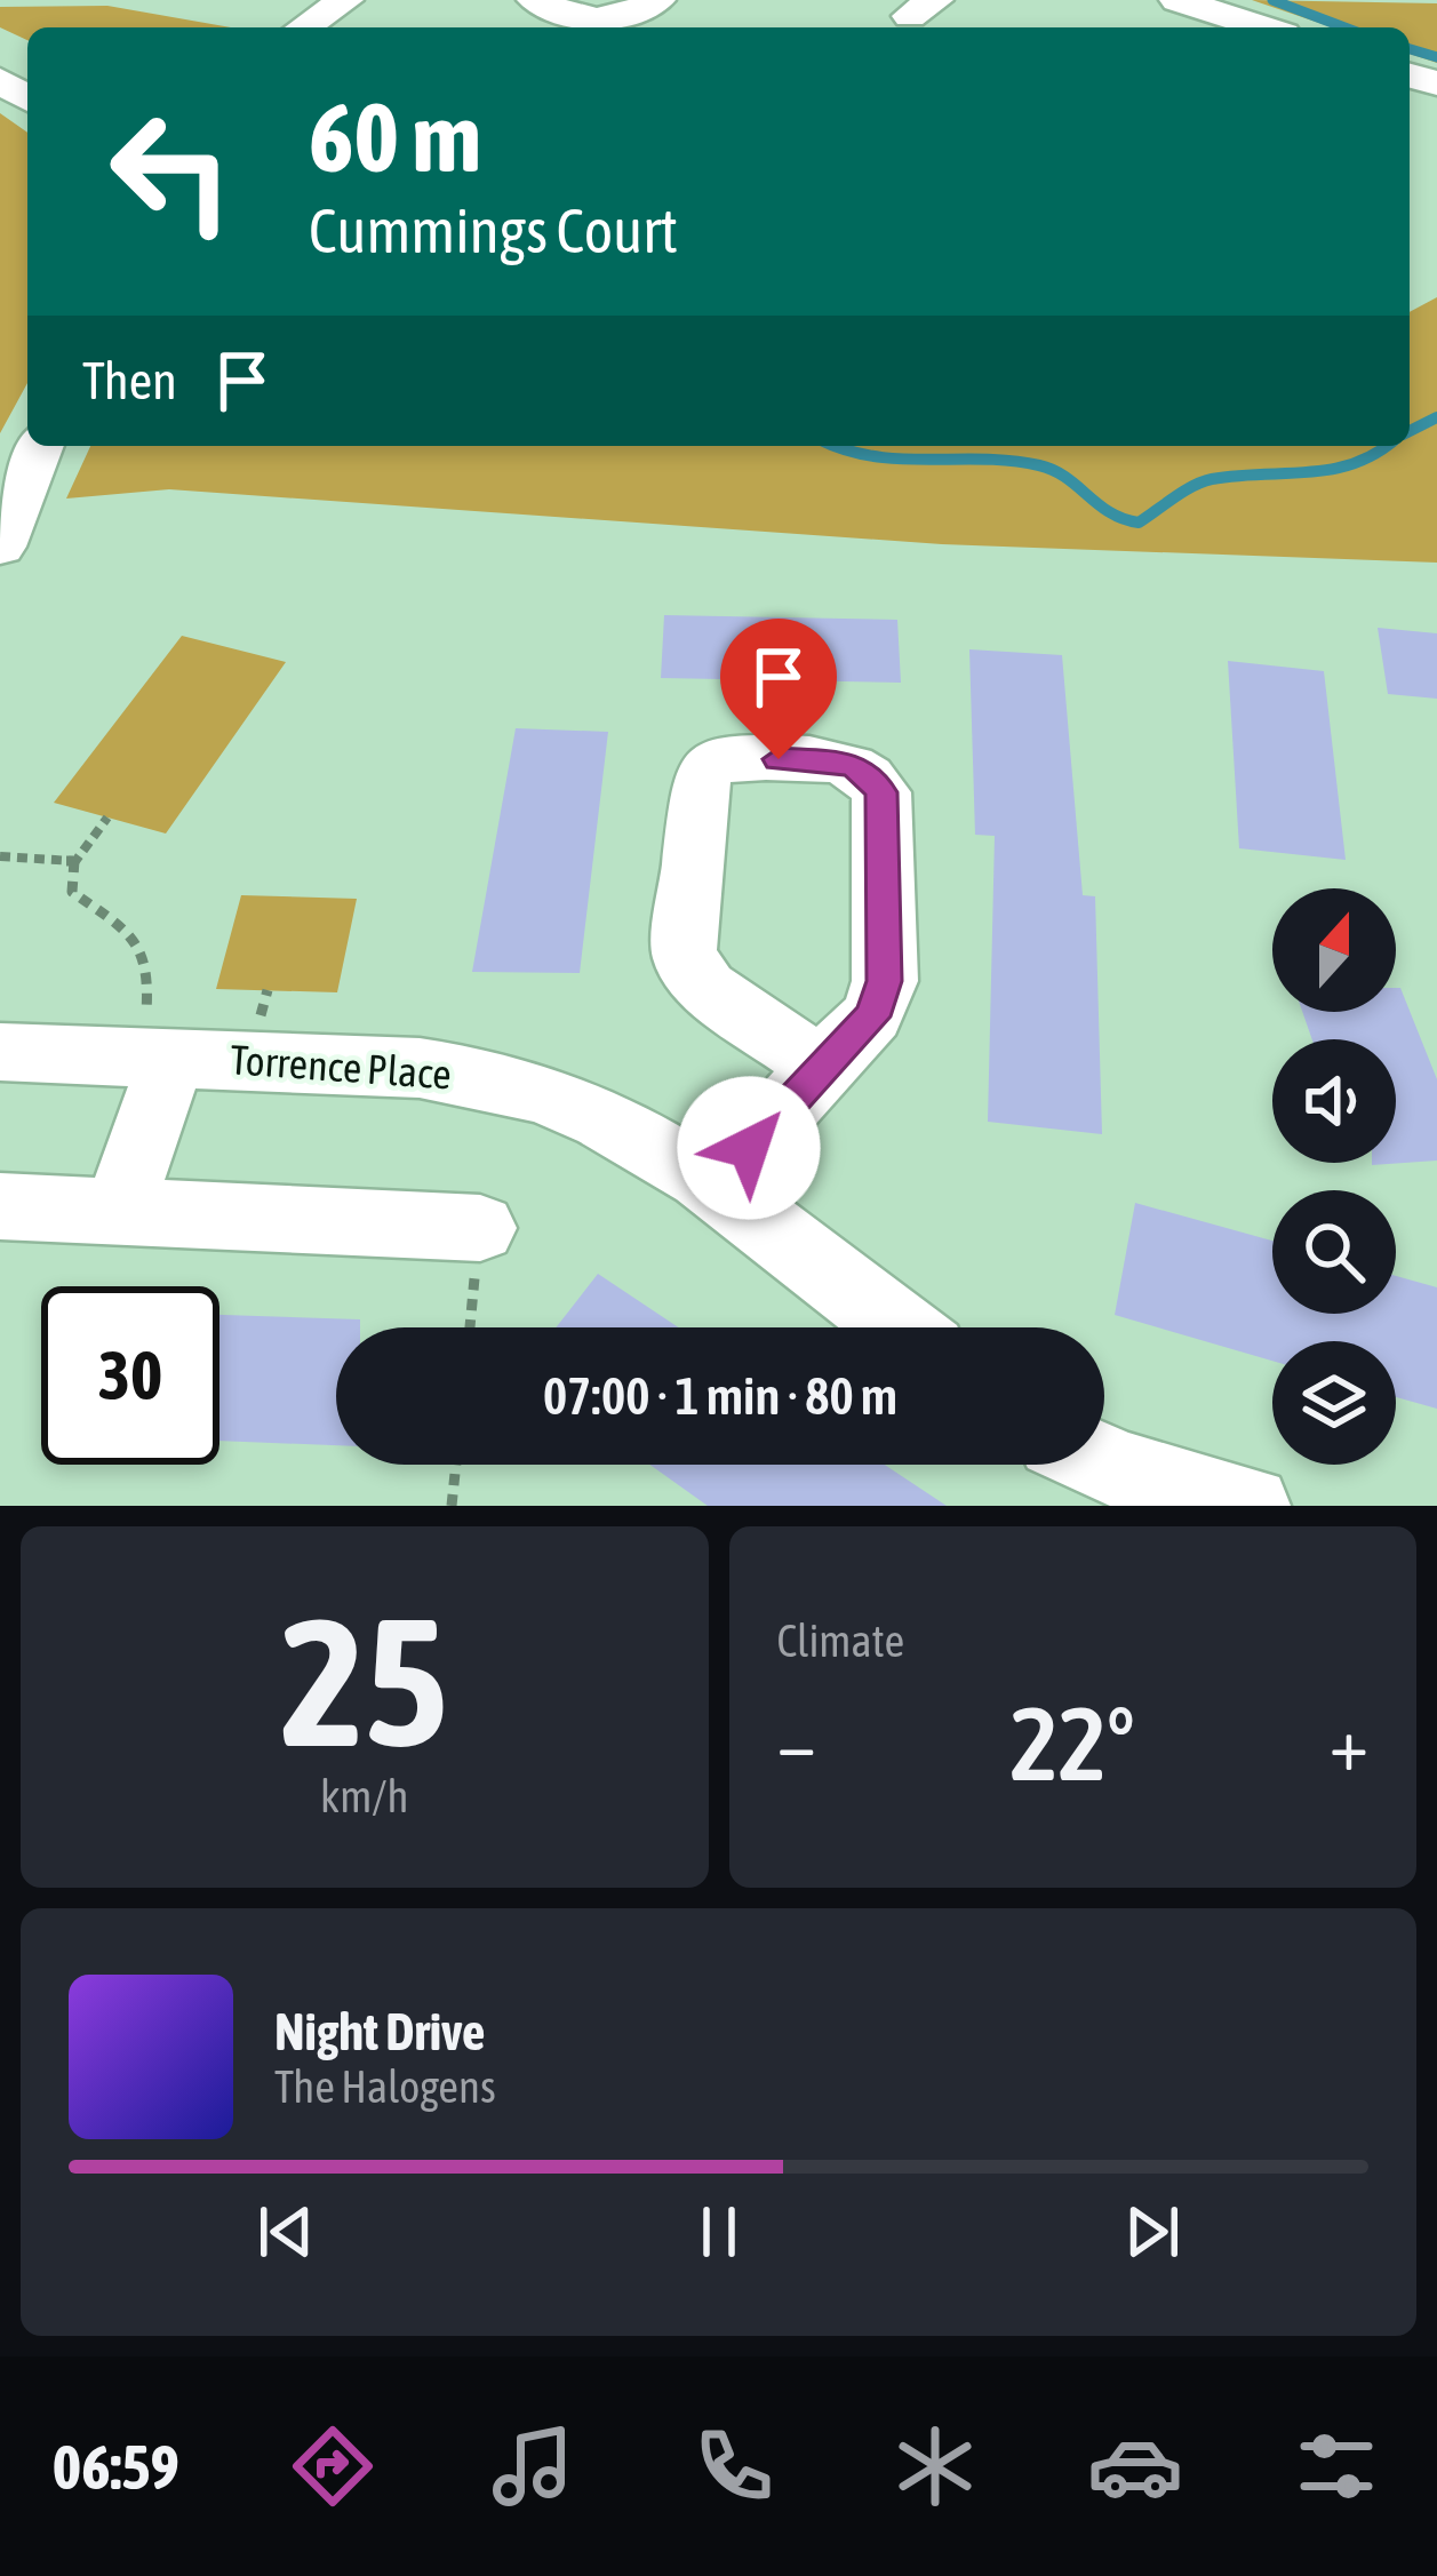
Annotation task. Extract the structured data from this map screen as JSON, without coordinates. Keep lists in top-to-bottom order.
{
  "streets": {
    "street": ["Torrence Place"]
  },
  "north": "top",
  "page": {
    "turn": ["60 m", "Cummings Court"],
    "then": "Then",
    "limit": "30",
    "trip": "07:00 · 1 min · 80 m",
    "tile": [
      ["25", "km/h"],
      "Climate"
    ],
    "heat": ["−", "22°", "+"],
    "song": ["Night Drive", "The Halogens"],
    "tabs": "06:59"
  }
}
